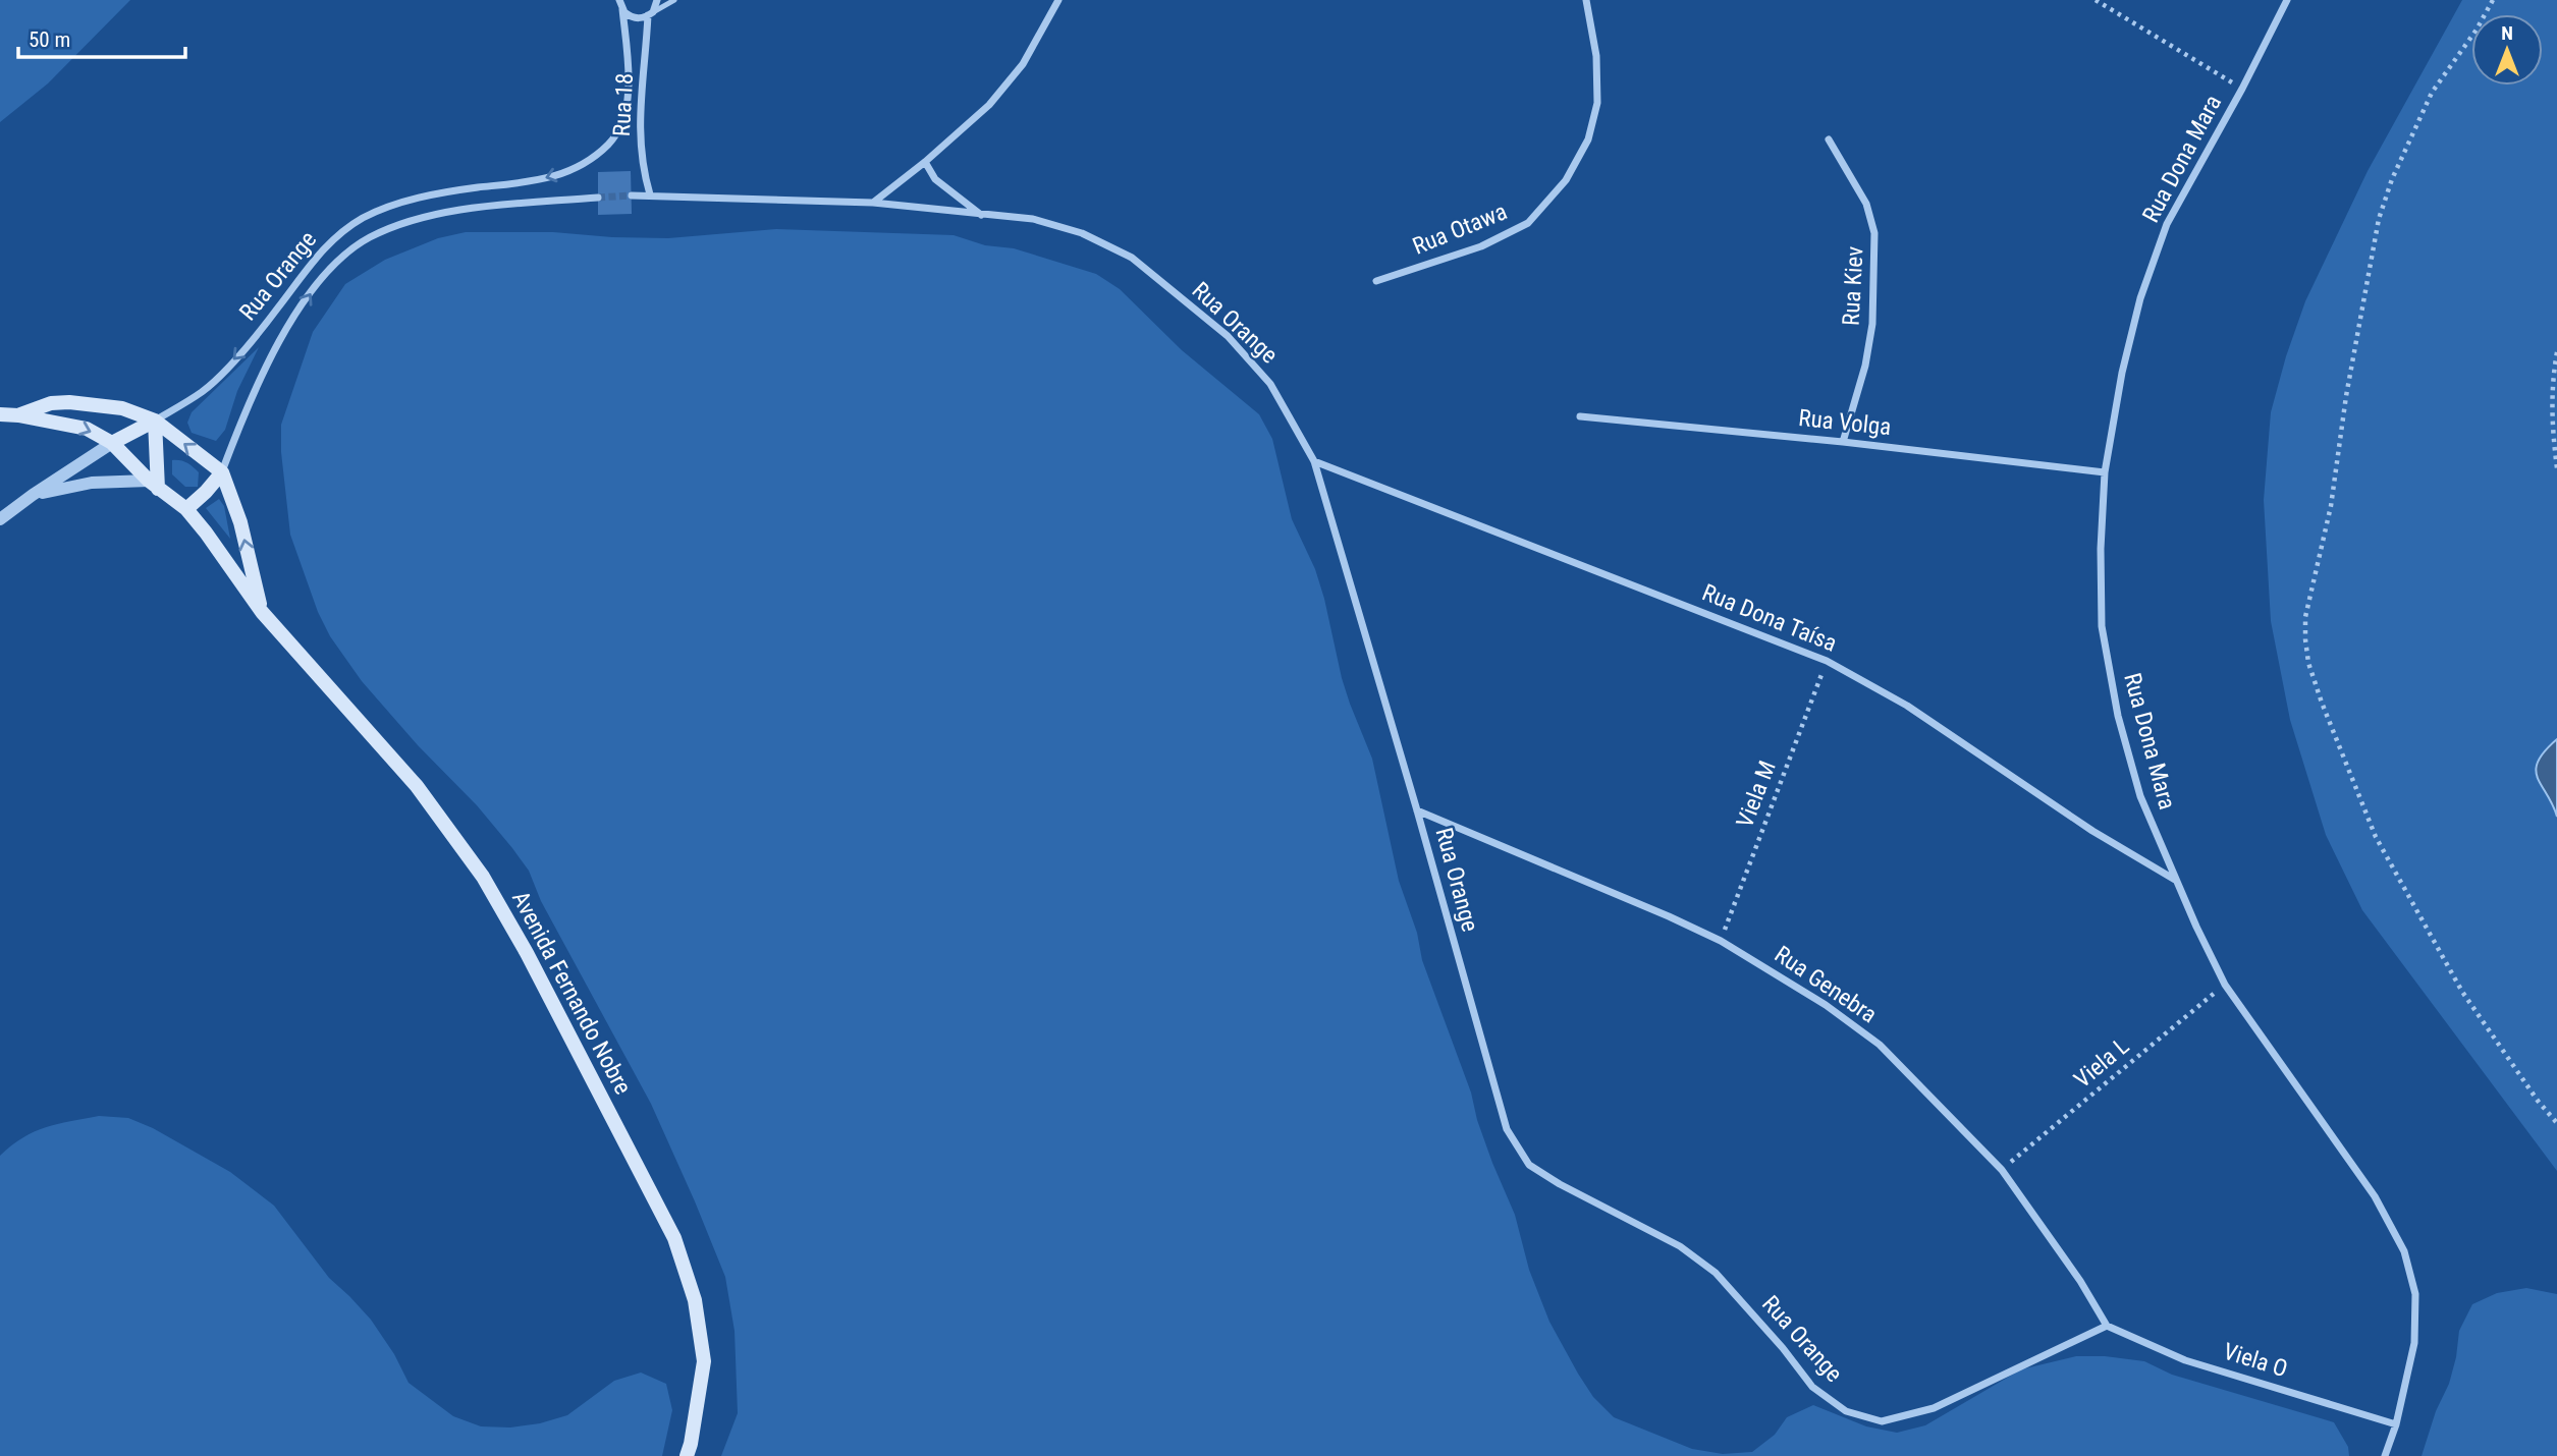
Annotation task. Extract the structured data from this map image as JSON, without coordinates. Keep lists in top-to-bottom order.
{
  "streets": {
    "main road": ["Avenida Fernando Nobre"],
    "street": [
      "Rua 18",
      "Rua Dona Mara",
      "Rua Otawa",
      "Rua Orange",
      "Rua Kiev",
      "Rua Volga",
      "Rua Dona Taísa",
      "Rua Genebra",
      "Viela O"
    ],
    "path": ["Viela M", "Viela L"]
  },
  "crossings": [
    ["Rua 18", "Rua Orange"],
    ["Rua Dona Mara", "Rua Volga"],
    ["Rua Dona Mara", "Rua Dona Taísa"],
    ["Rua Dona Mara", "Viela L"],
    ["Rua Dona Mara", "Viela O"],
    ["Rua Orange", "Rua Dona Taísa"],
    ["Rua Orange", "Rua Genebra"],
    ["Rua Orange", "Avenida Fernando Nobre"],
    ["Rua Orange", "Viela O"],
    ["Rua Kiev", "Rua Volga"],
    ["Rua Dona Taísa", "Viela M"],
    ["Viela M", "Rua Genebra"],
    ["Rua Genebra", "Viela L"],
    ["Rua Genebra", "Viela O"]
  ],
  "scale_bar": "50 m",
  "north": "top"
}
